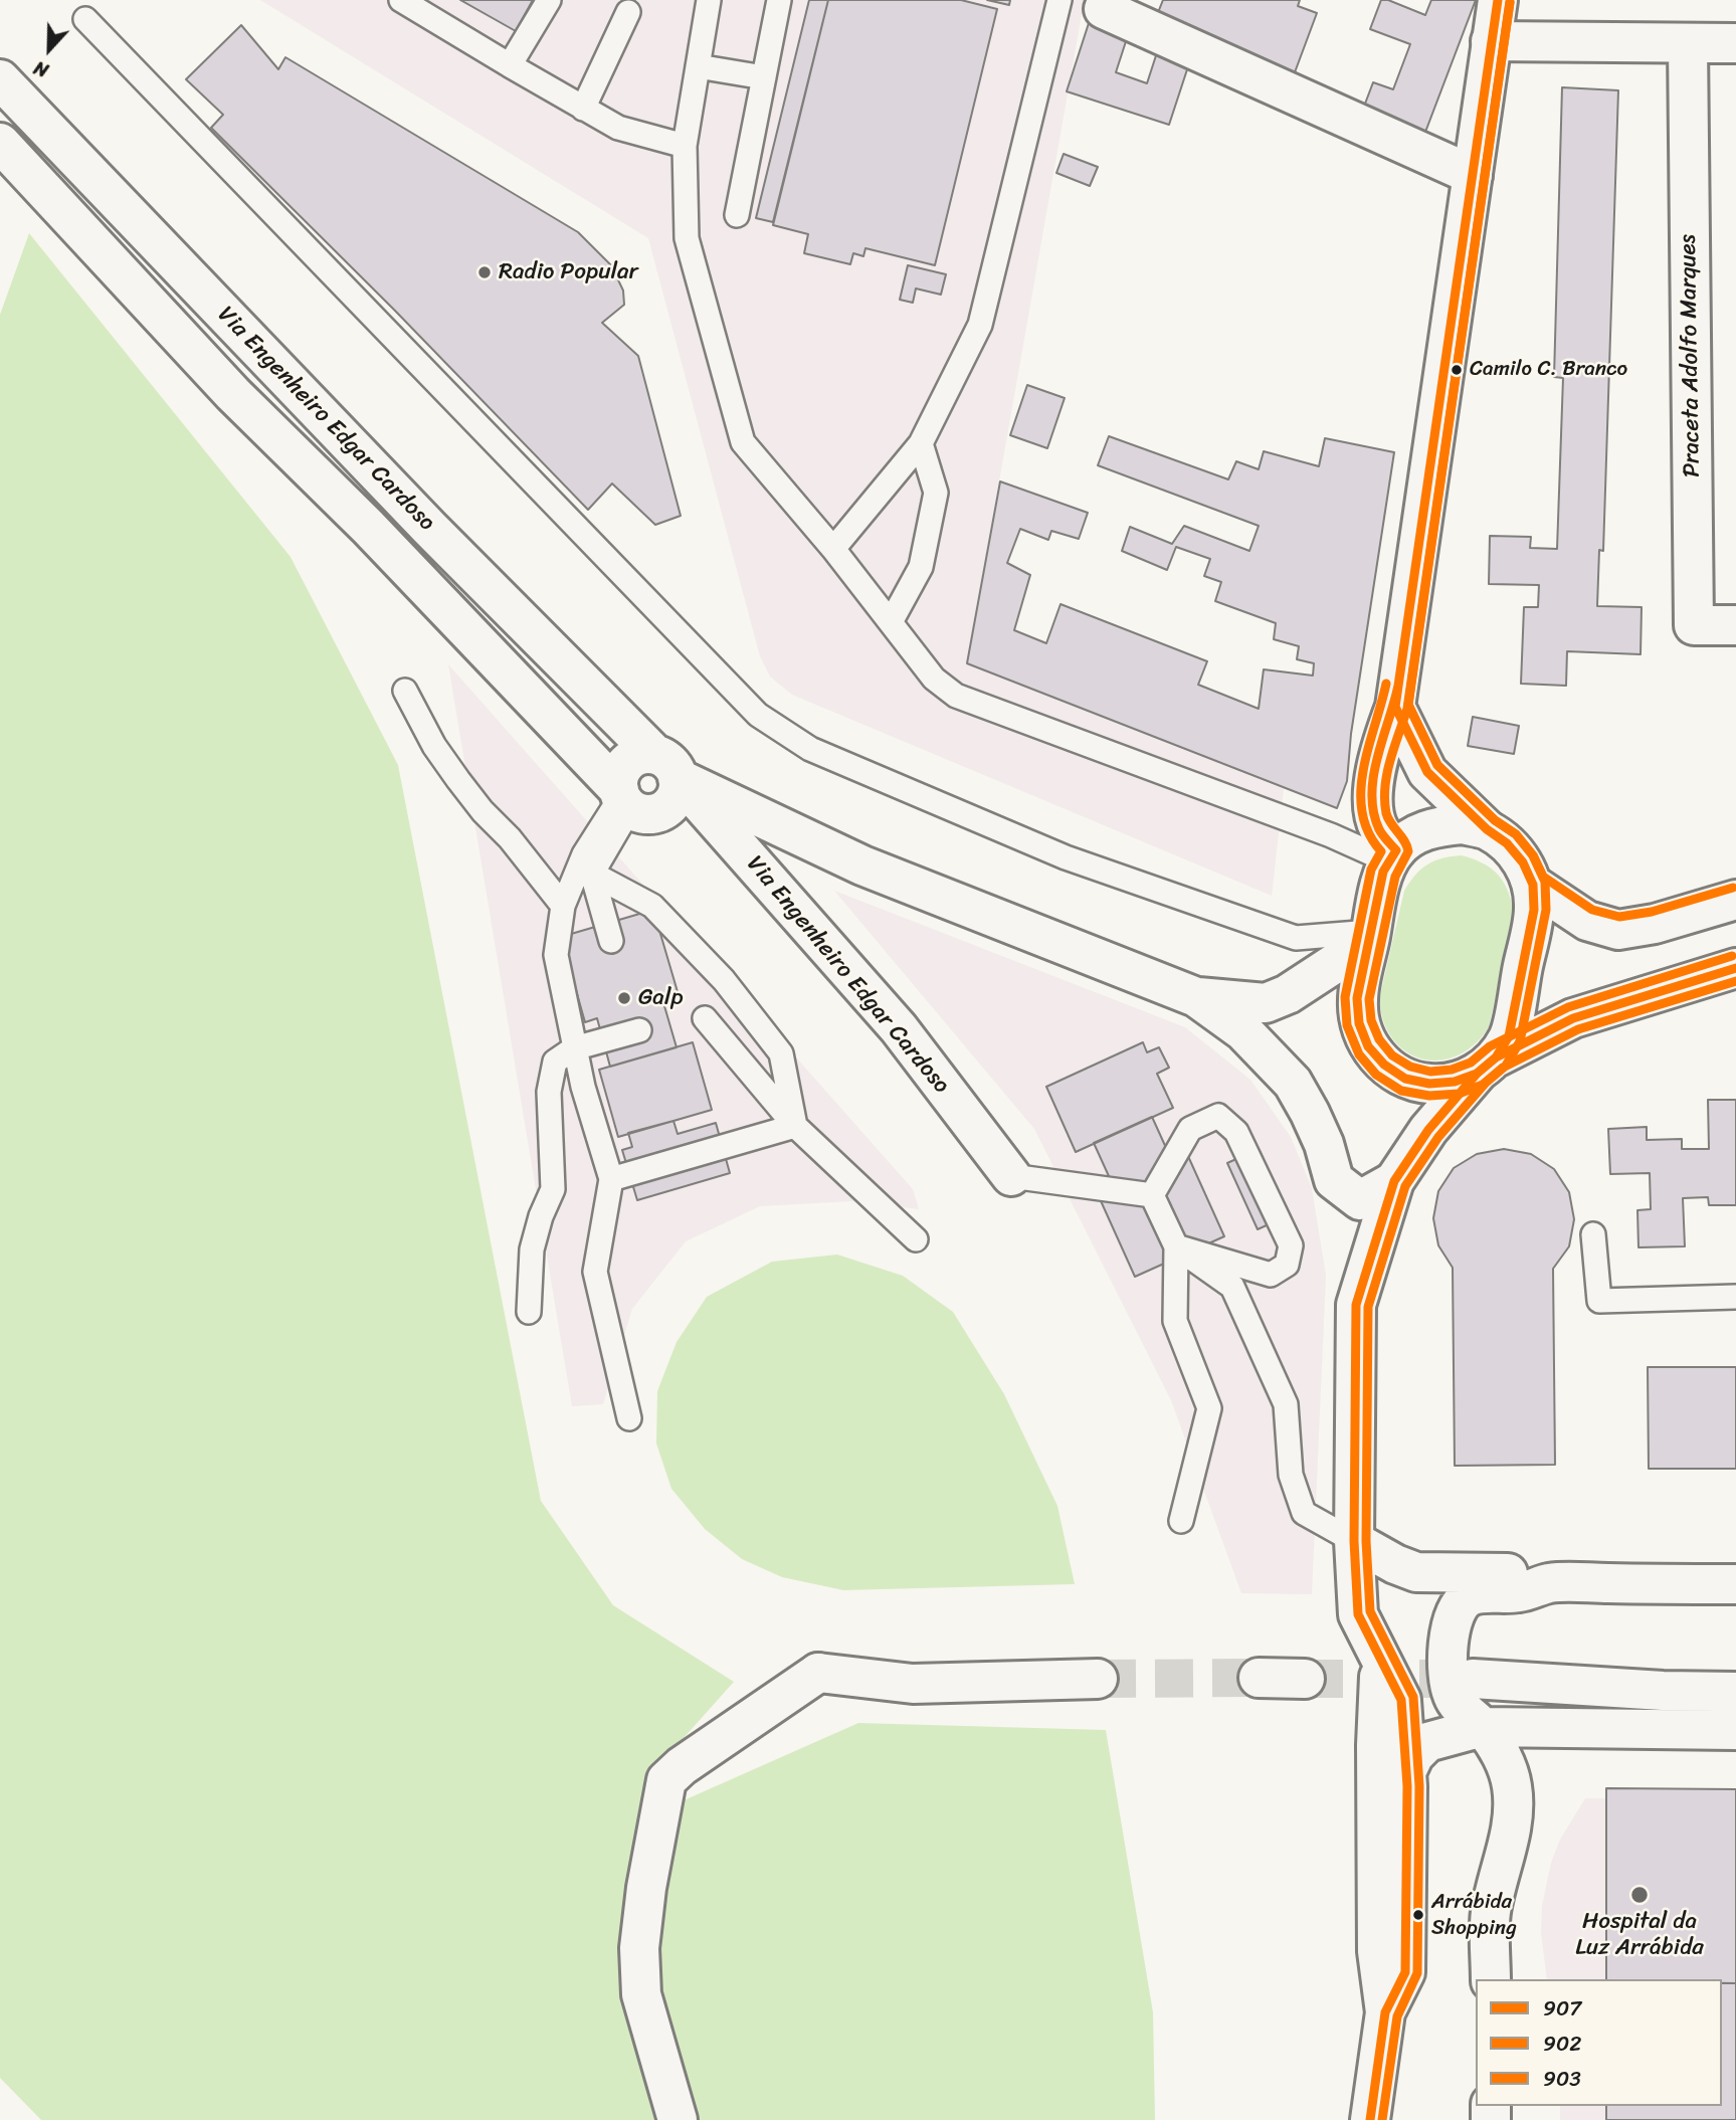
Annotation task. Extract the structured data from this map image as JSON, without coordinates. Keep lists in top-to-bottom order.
{
  "streets": {
    "street": ["Praceta Adolfo Marques", "Via Engenheiro Edgar Cardoso"]
  },
  "places": [
    "Radio Popular",
    "Camilo C. Branco",
    "Galp",
    "Hospital da Luz Arrábida",
    "Arrábida Shopping"
  ],
  "lines": ["transit line 907", "transit line 902", "transit line 903"],
  "legend": ["907", "902", "903"],
  "north": "bottom"
}
